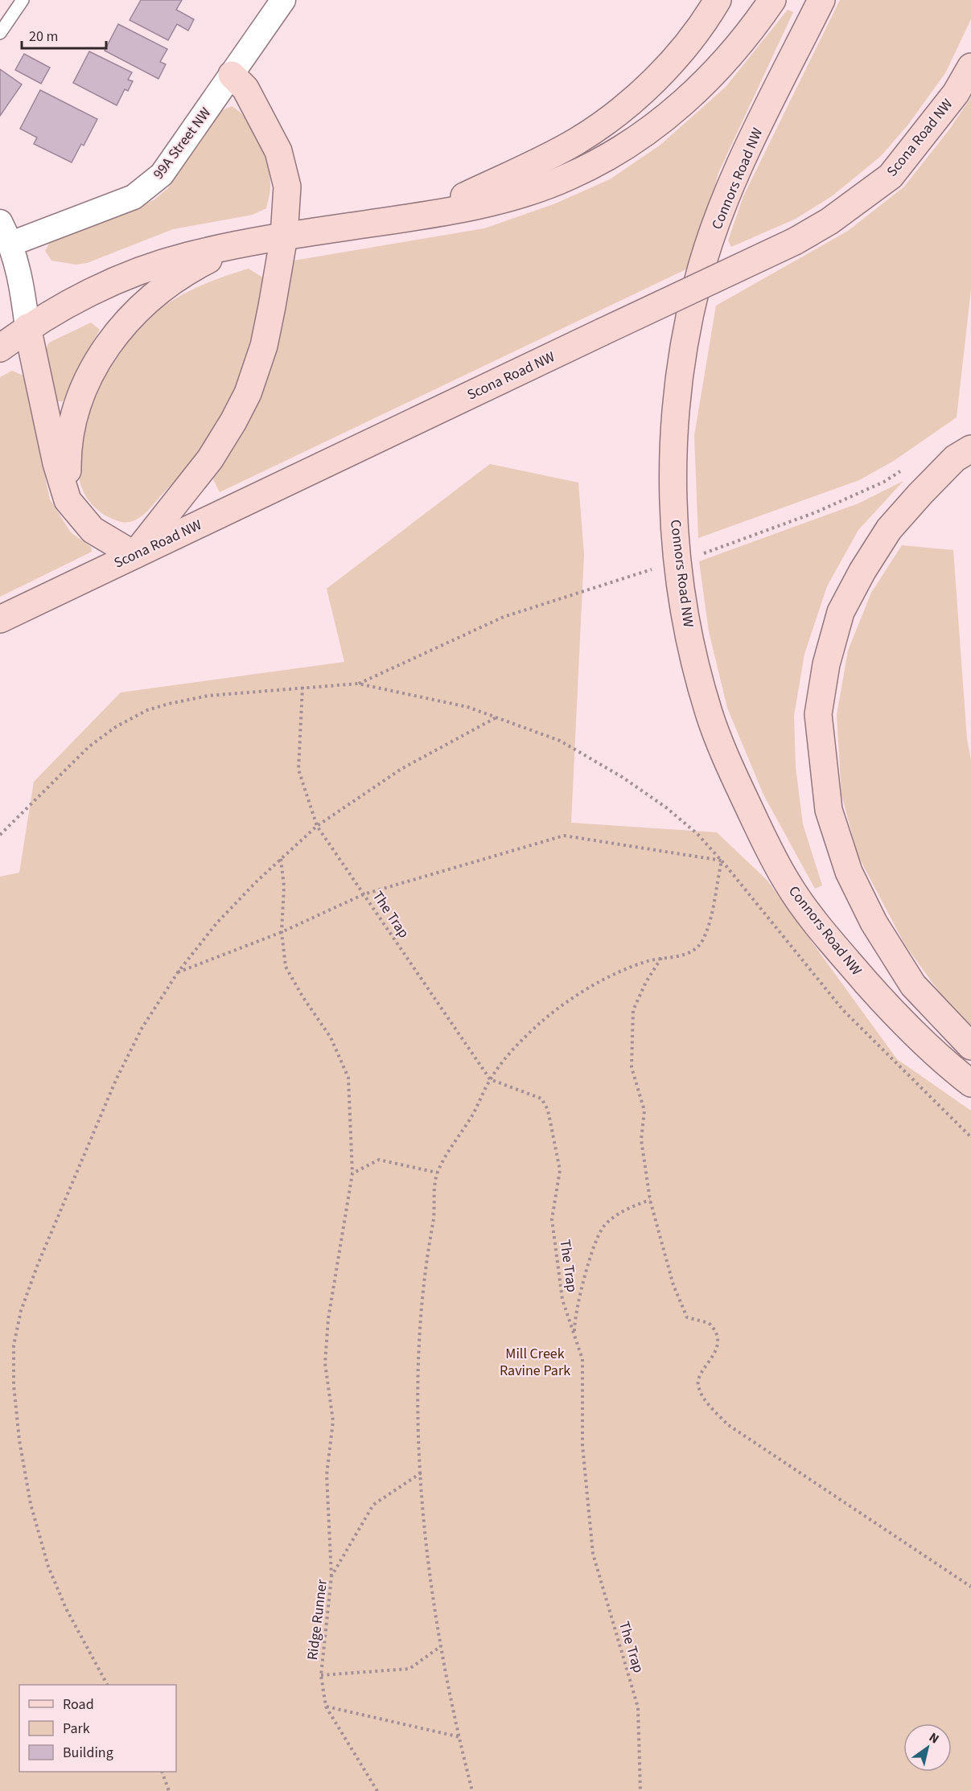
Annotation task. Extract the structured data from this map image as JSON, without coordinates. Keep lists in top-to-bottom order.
{
  "streets": {
    "main road": ["Scona Road NW", "Connors Road NW"],
    "street": ["99A Street NW"],
    "path": ["The Trap", "Ridge Runner"]
  },
  "parks": ["Mill Creek Ravine Park"],
  "legend": ["Road", "Park", "Building"],
  "scale_bar": "20 m",
  "north": "top right"
}
